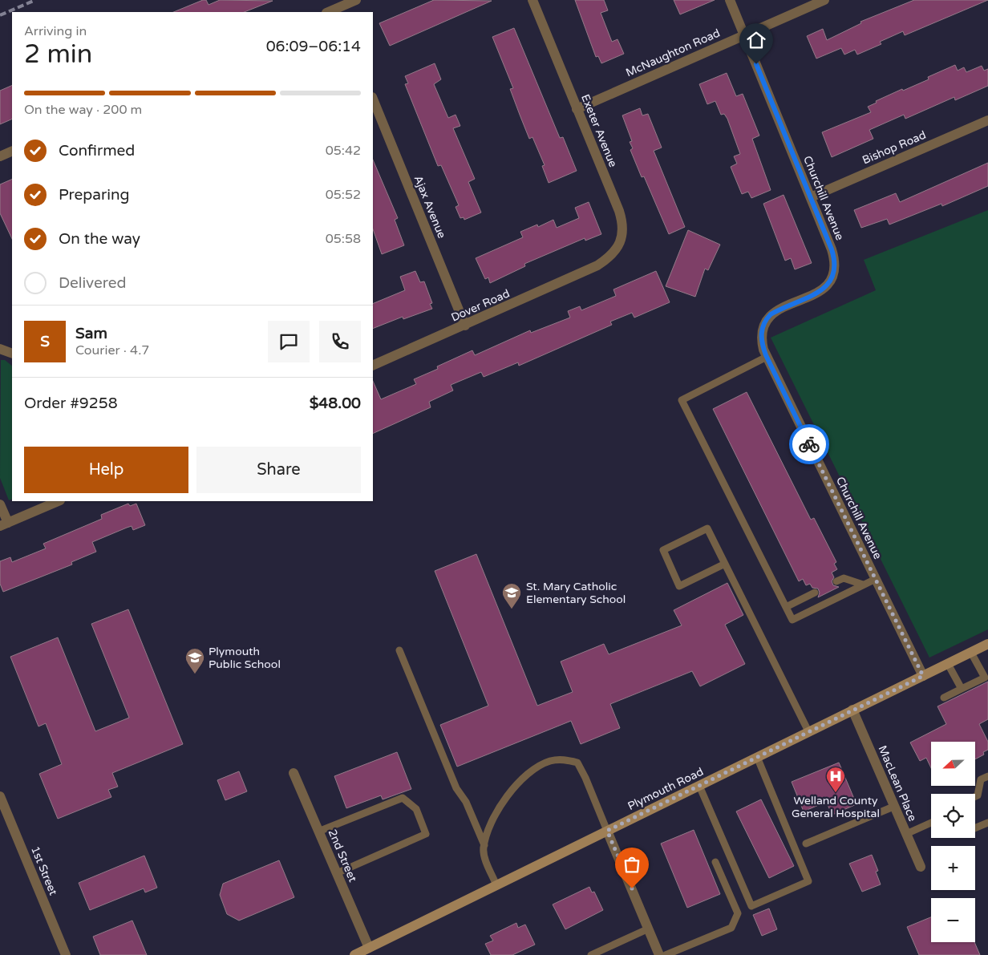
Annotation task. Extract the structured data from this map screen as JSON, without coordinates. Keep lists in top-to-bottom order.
{
  "streets": {
    "street": [
      "McNaughton Road",
      "Exeter Avenue",
      "Bishop Road",
      "Churchill Avenue",
      "Ajax Avenue",
      "Dover Road",
      "MacLean Place",
      "Plymouth Road",
      "2nd Street",
      "1st Street"
    ]
  },
  "crossings": [
    ["McNaughton Road", "Exeter Avenue"],
    ["McNaughton Road", "Churchill Avenue"],
    ["Exeter Avenue", "Dover Road"],
    ["Bishop Road", "Churchill Avenue"],
    ["Churchill Avenue", "Plymouth Road"],
    ["Ajax Avenue", "Dover Road"],
    ["MacLean Place", "Plymouth Road"],
    ["Plymouth Road", "2nd Street"]
  ],
  "places": {
    "school or university": ["St. Mary Catholic Elementary School", "Plymouth Public School"],
    "hospital": ["Welland County General Hospital"]
  },
  "north": "left",
  "page": {
    "heading": ["2 min", "Arriving in", "06:09–06:14"],
    "panel": [
      "Sam",
      "Courier · 4.7",
      "Order #9258",
      "$48.00"
    ],
    "bar": "On the way · 200 m",
    "list": [
      ["Confirmed", "05:42"],
      ["Preparing", "05:52"],
      ["On the way", "05:58"],
      "Delivered"
    ],
    "round": "S",
    "buttons": ["Help", "Share"],
    "map_buttons": ["+", "−"]
  }
}
